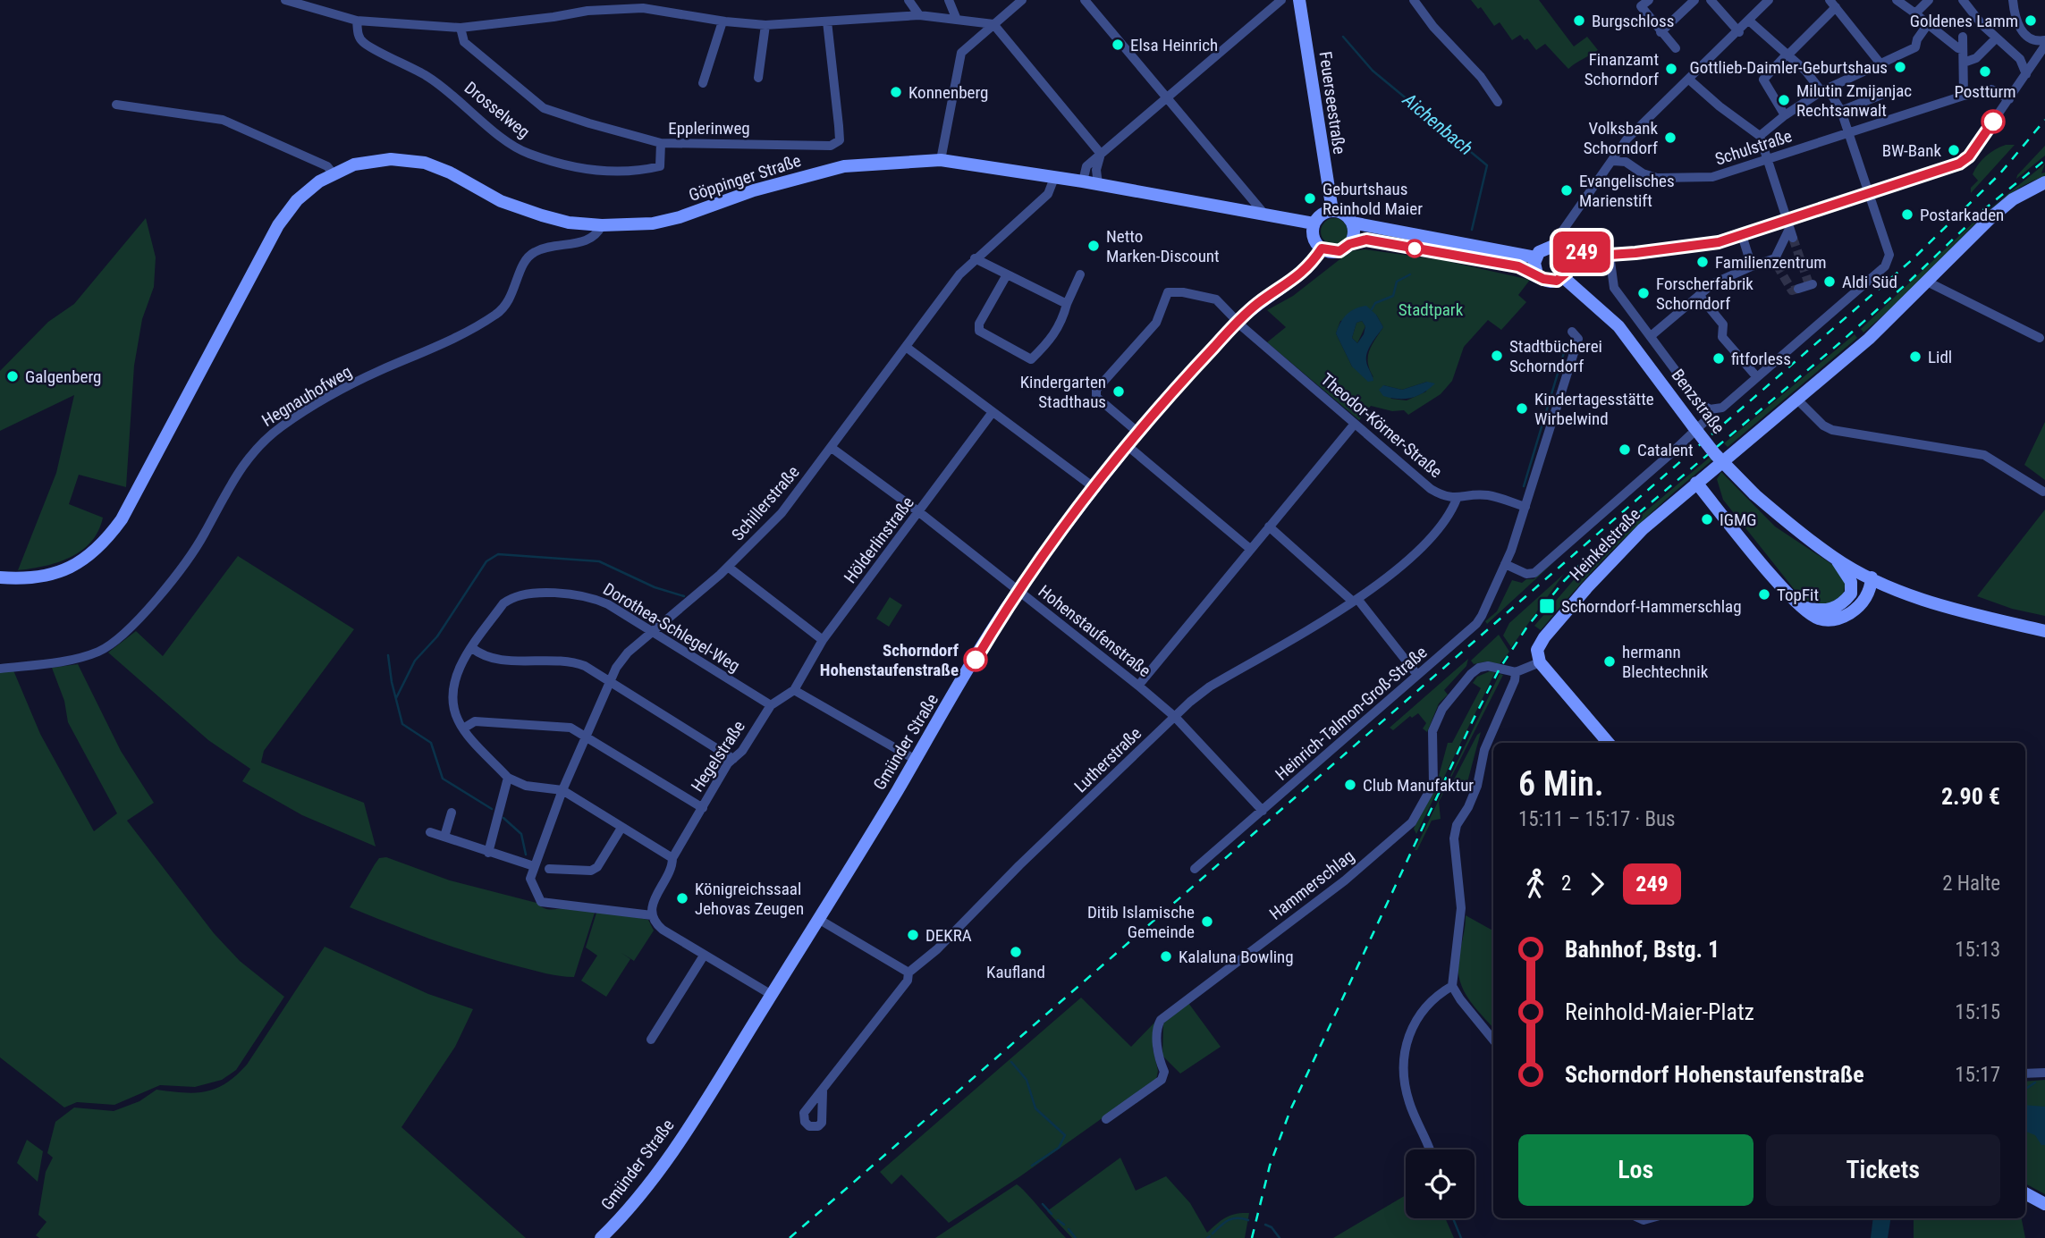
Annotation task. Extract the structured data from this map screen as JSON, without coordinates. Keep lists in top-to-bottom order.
{
  "streets": {
    "main road": [
      "Feuerseestraße",
      "Göppinger Straße",
      "Benzstraße",
      "Heinkelstraße",
      "Gmünder Straße"
    ],
    "street": [
      "Drosselweg",
      "Epplerinweg",
      "Schulstraße",
      "Hegnauhofweg",
      "Theodor-Körner-Straße",
      "Schillerstraße",
      "Hölderlinstraße",
      "Dorothea-Schlegel-Weg",
      "Hohenstaufenstraße",
      "Heinrich-Talmon-Groß-Straße",
      "Hegelstraße",
      "Lutherstraße",
      "Hammerschlag"
    ]
  },
  "crossings": [
    ["Feuerseestraße", "Göppinger Straße"],
    ["Feuerseestraße", "Gmünder Straße"],
    ["Drosselweg", "Epplerinweg"],
    ["Göppinger Straße", "Hegnauhofweg"],
    ["Göppinger Straße", "Schillerstraße"],
    ["Göppinger Straße", "Gmünder Straße"],
    ["Theodor-Körner-Straße", "Gmünder Straße"],
    ["Theodor-Körner-Straße", "Lutherstraße"],
    ["Schillerstraße", "Dorothea-Schlegel-Weg"],
    ["Schillerstraße", "Hohenstaufenstraße"],
    ["Hölderlinstraße", "Hohenstaufenstraße"],
    ["Hölderlinstraße", "Hegelstraße"],
    ["Dorothea-Schlegel-Weg", "Hegelstraße"],
    ["Hohenstaufenstraße", "Heinrich-Talmon-Groß-Straße"],
    ["Hohenstaufenstraße", "Gmünder Straße"],
    ["Hohenstaufenstraße", "Lutherstraße"]
  ],
  "water": ["Aichenbach"],
  "parks": ["Stadtpark"],
  "places": {
    "other": [
      "Burgschloss",
      "Goldenes Lamm",
      "Elsa Heinrich",
      "Gottlieb-Daimler-Geburtshaus",
      "Finanzamt Schorndorf",
      "Postturm",
      "Konnenberg",
      "Milutin Zmijanjac Rechtsanwalt",
      "Volksbank Schorndorf",
      "BW-Bank",
      "Evangelisches Marienstift",
      "Geburtshaus Reinhold Maier",
      "Postarkaden",
      "Netto Marken-Discount",
      "Familienzentrum",
      "Aldi Süd",
      "Forscherfabrik Schorndorf",
      "Stadtbücherei Schorndorf",
      "Lidl",
      "fitforless",
      "Galgenberg",
      "Kindergarten Stadthaus",
      "Kindertagesstätte Wirbelwind",
      "Catalent",
      "IGMG",
      "TopFit",
      "Schorndorf Hohenstaufenstraße",
      "hermann Blechtechnik",
      "Club Manufaktur",
      "Königreichssaal Jehovas Zeugen",
      "Ditib Islamische Gemeinde",
      "DEKRA",
      "Kaufland",
      "Kalaluna Bowling"
    ],
    "transit": ["Schorndorf-Hammerschlag"]
  },
  "lines": ["bus line 249"],
  "page": {
    "on_map": "249",
    "heading": ["6 Min.", "15:11 – 15:17 · Bus", "2.90 €"],
    "legs": ["2", "249", "2 Halte"],
    "list": [
      {
        "name": "Bahnhof, Bstg. 1",
        "value": "15:13"
      },
      {
        "name": "Reinhold-Maier-Platz",
        "value": "15:15"
      },
      {
        "name": "Schorndorf Hohenstaufenstraße",
        "value": "15:17"
      }
    ],
    "buttons": ["Los", "Tickets"]
  }
}
